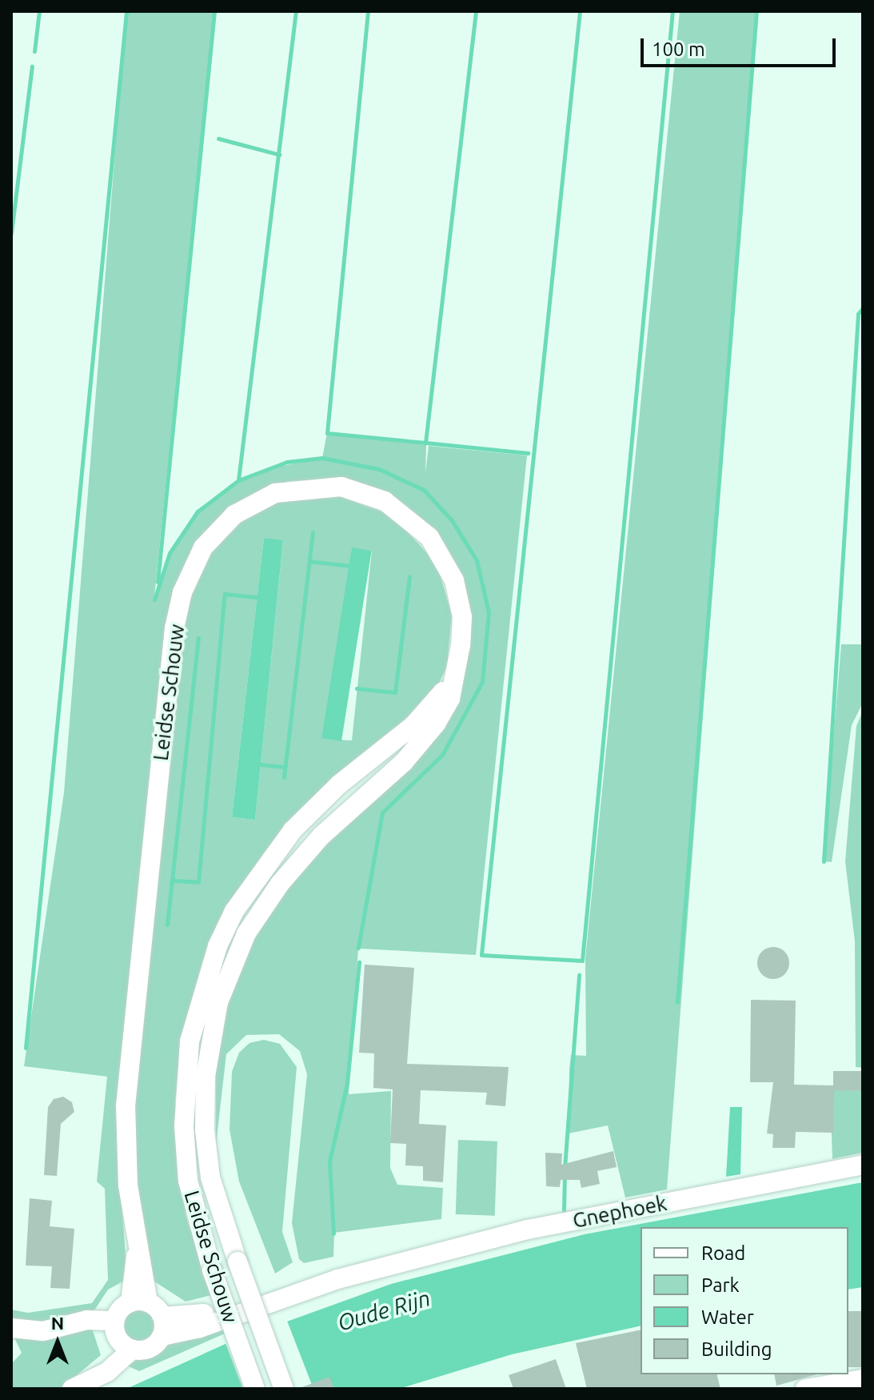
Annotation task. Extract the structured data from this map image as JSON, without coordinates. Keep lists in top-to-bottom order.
{
  "streets": {
    "street": ["Leidse Schouw", "Gnephoek"]
  },
  "water": ["Oude Rijn"],
  "legend": [
    "Road",
    "Park",
    "Water",
    "Building"
  ],
  "scale_bar": "100 m",
  "north": "top"
}
